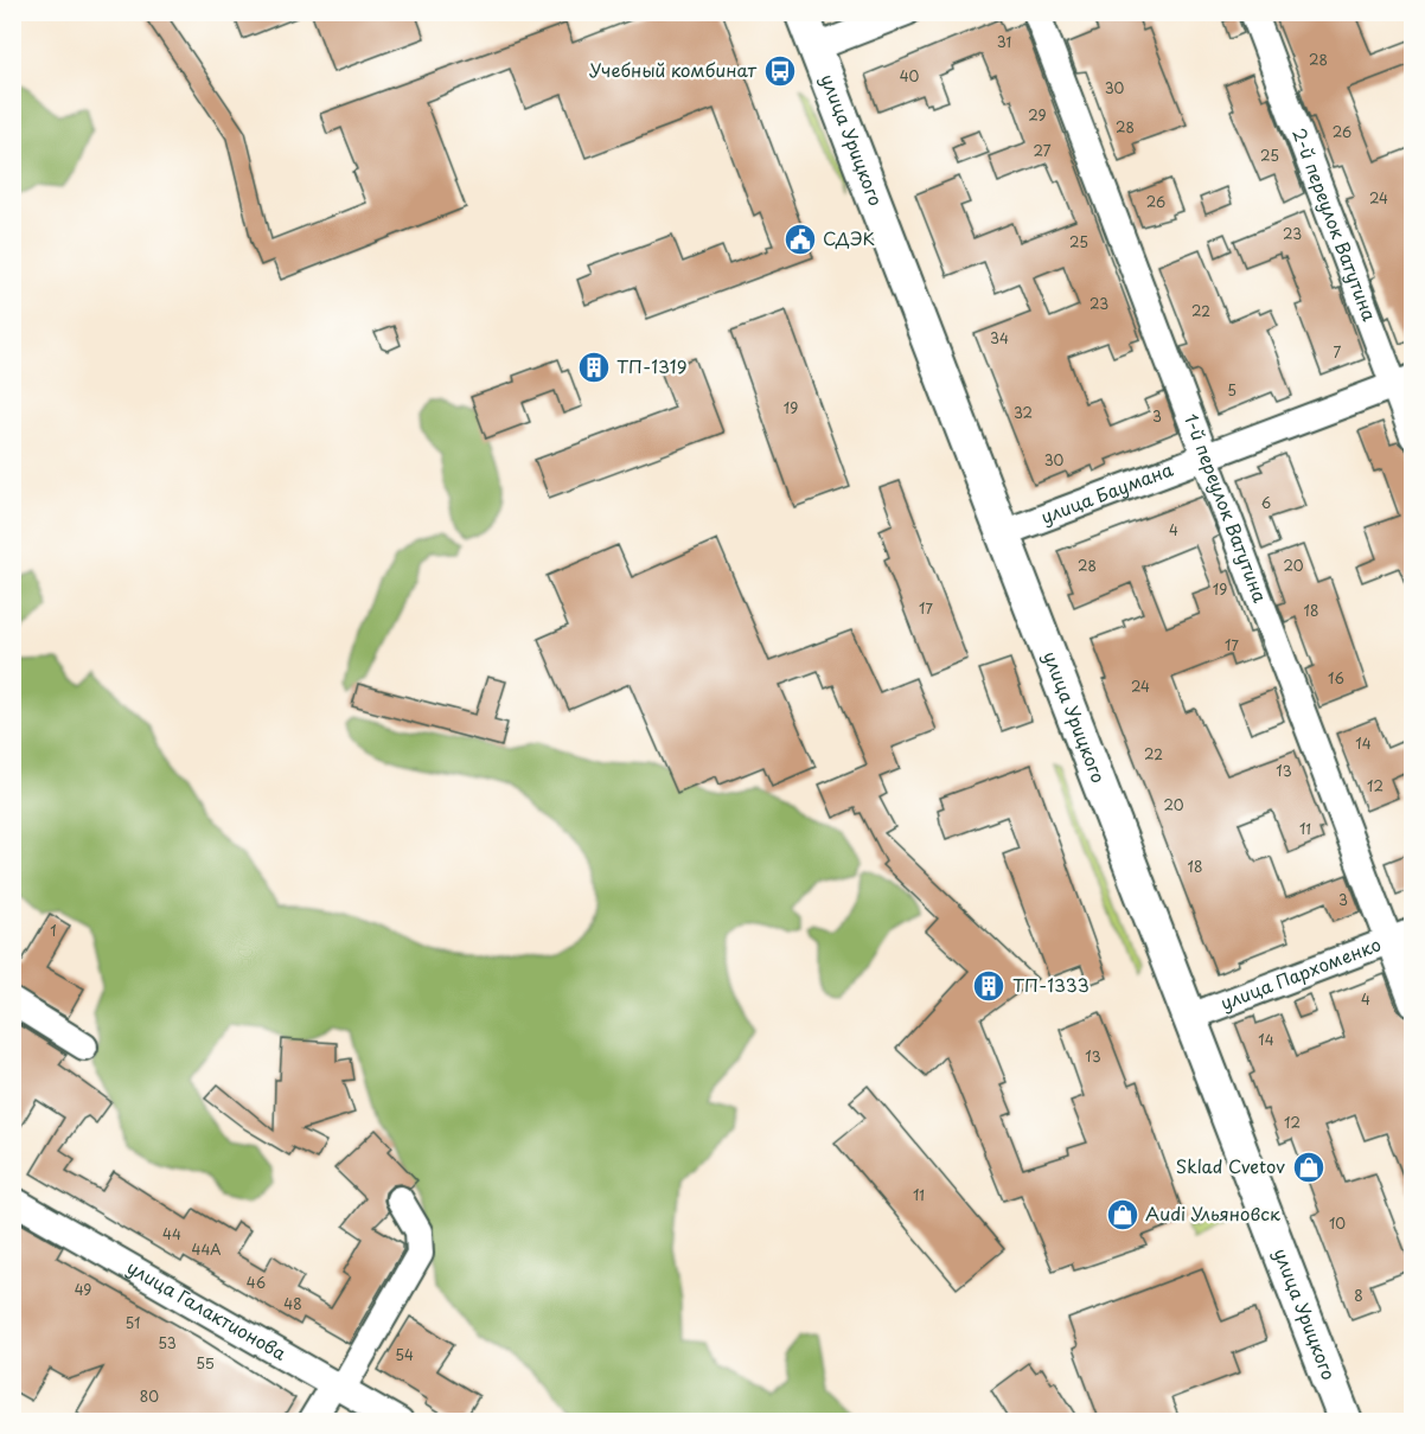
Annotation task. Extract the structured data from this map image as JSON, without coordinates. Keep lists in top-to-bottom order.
{
  "streets": {
    "main road": ["улица Урицкого"],
    "street": [
      "2-й переулок Ватутина",
      "улица Баумана",
      "1-й переулок Ватутина",
      "улица Пархоменко",
      "улица Галактионова"
    ]
  },
  "crossings": [
    ["улица Урицкого", "улица Баумана"],
    ["улица Урицкого", "улица Пархоменко"],
    ["2-й переулок Ватутина", "улица Баумана"],
    ["улица Баумана", "1-й переулок Ватутина"],
    ["1-й переулок Ватутина", "улица Пархоменко"]
  ],
  "places": {
    "bus stop": ["Учебный комбинат"],
    "public building": ["СДЭК"],
    "building": ["ТП-1319", "ТП-1333"],
    "shop": ["Sklad Cvetov", "Audi Ульяновск"]
  },
  "house_numbers": [
    "31",
    "28",
    "40",
    "30",
    "29",
    "28",
    "26",
    "27",
    "25",
    "24",
    "26",
    "23",
    "25",
    "23",
    "22",
    "34",
    "7",
    "5",
    "19",
    "32",
    "3",
    "30",
    "6",
    "4",
    "28",
    "20",
    "19",
    "17",
    "18",
    "17",
    "16",
    "24",
    "14",
    "22",
    "13",
    "12",
    "20",
    "11",
    "18",
    "3",
    "1",
    "4",
    "14",
    "13",
    "12",
    "11",
    "10",
    "44",
    "44А",
    "46",
    "49",
    "8",
    "48",
    "51",
    "53",
    "54",
    "55",
    "80"
  ]
}
